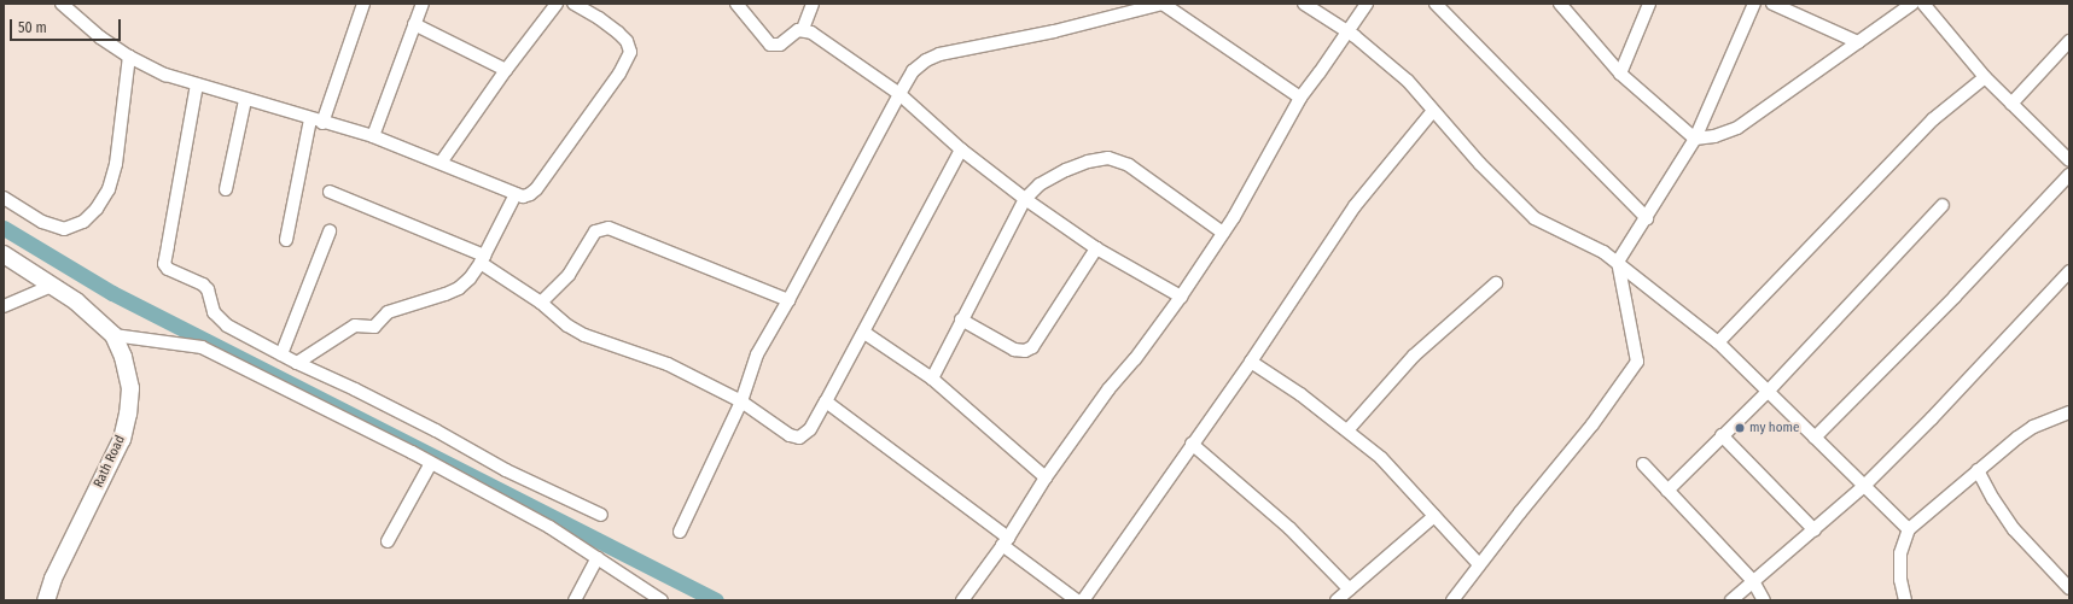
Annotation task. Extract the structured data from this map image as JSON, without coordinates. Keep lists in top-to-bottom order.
{
  "streets": {
    "street": ["Rath Road"]
  },
  "places": ["my home"],
  "scale_bar": "50 m"
}
